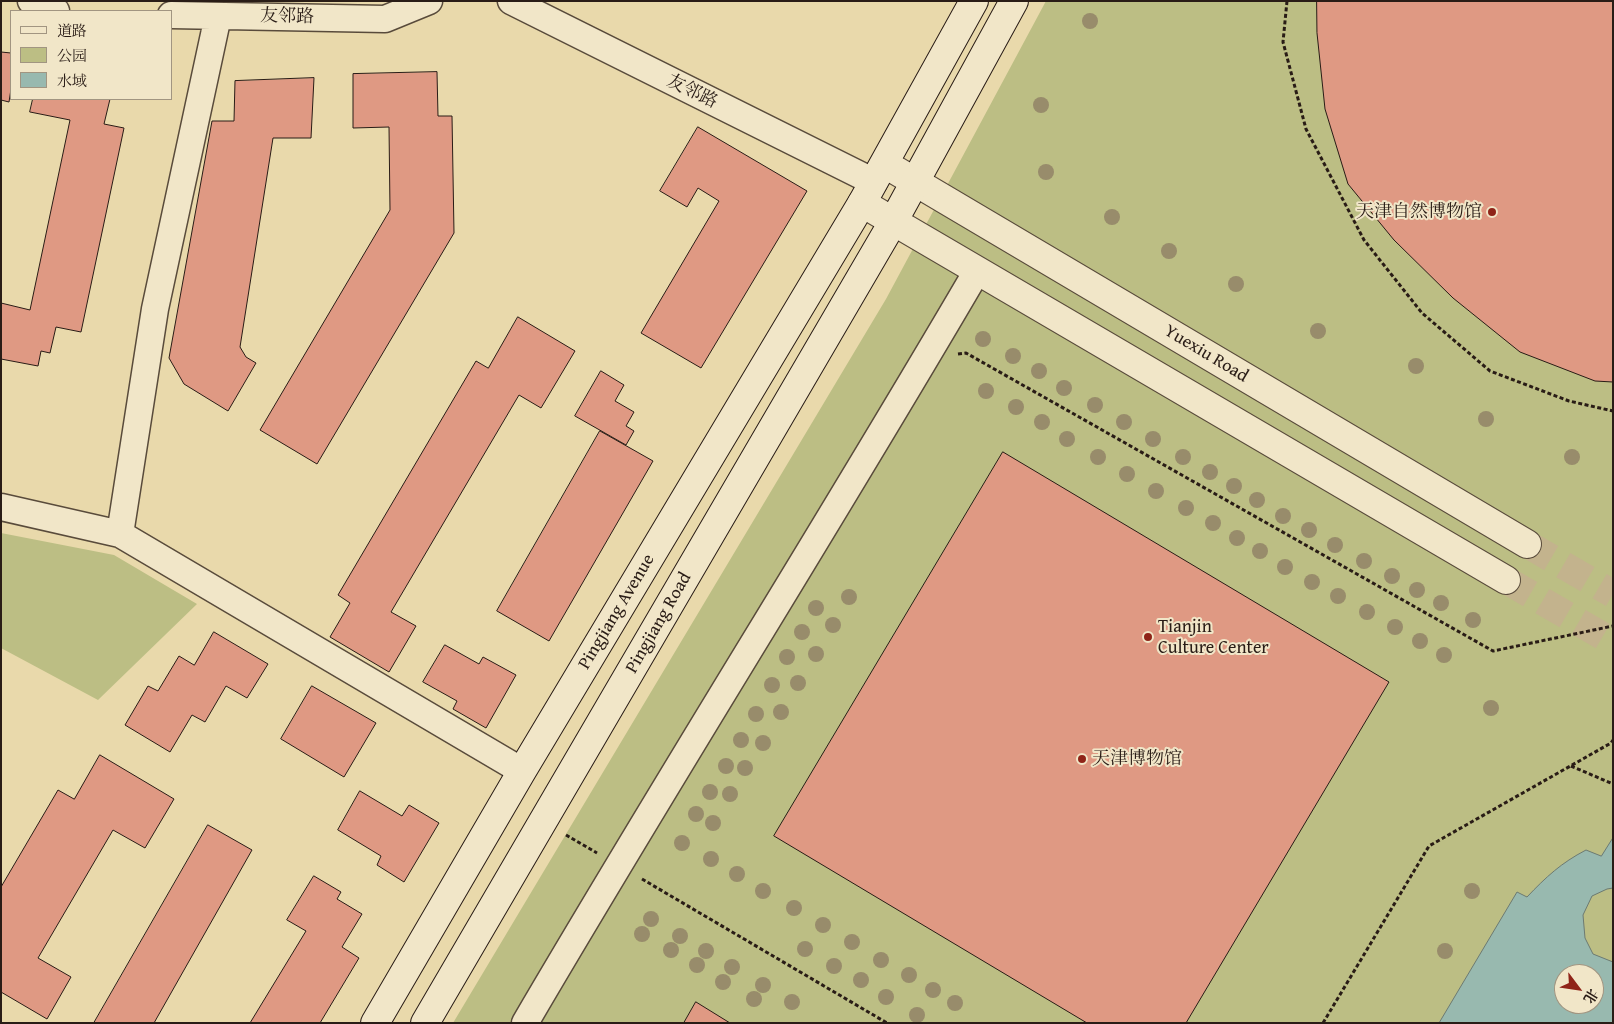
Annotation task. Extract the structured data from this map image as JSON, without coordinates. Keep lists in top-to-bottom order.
{
  "streets": {
    "main road": ["Yuexiu Road", "Pingjiang Avenue", "Pingjiang Road"],
    "street": ["友邻路"]
  },
  "crossings": [
    ["友邻路", "Yuexiu Road"],
    ["友邻路", "Pingjiang Avenue"],
    ["Yuexiu Road", "Pingjiang Avenue"],
    ["Yuexiu Road", "Pingjiang Road"]
  ],
  "places": ["天津自然博物馆", "Tianjin Culture Center", "天津博物馆"],
  "legend": ["道路", "公园", "水域"],
  "north": "bottom right"
}
